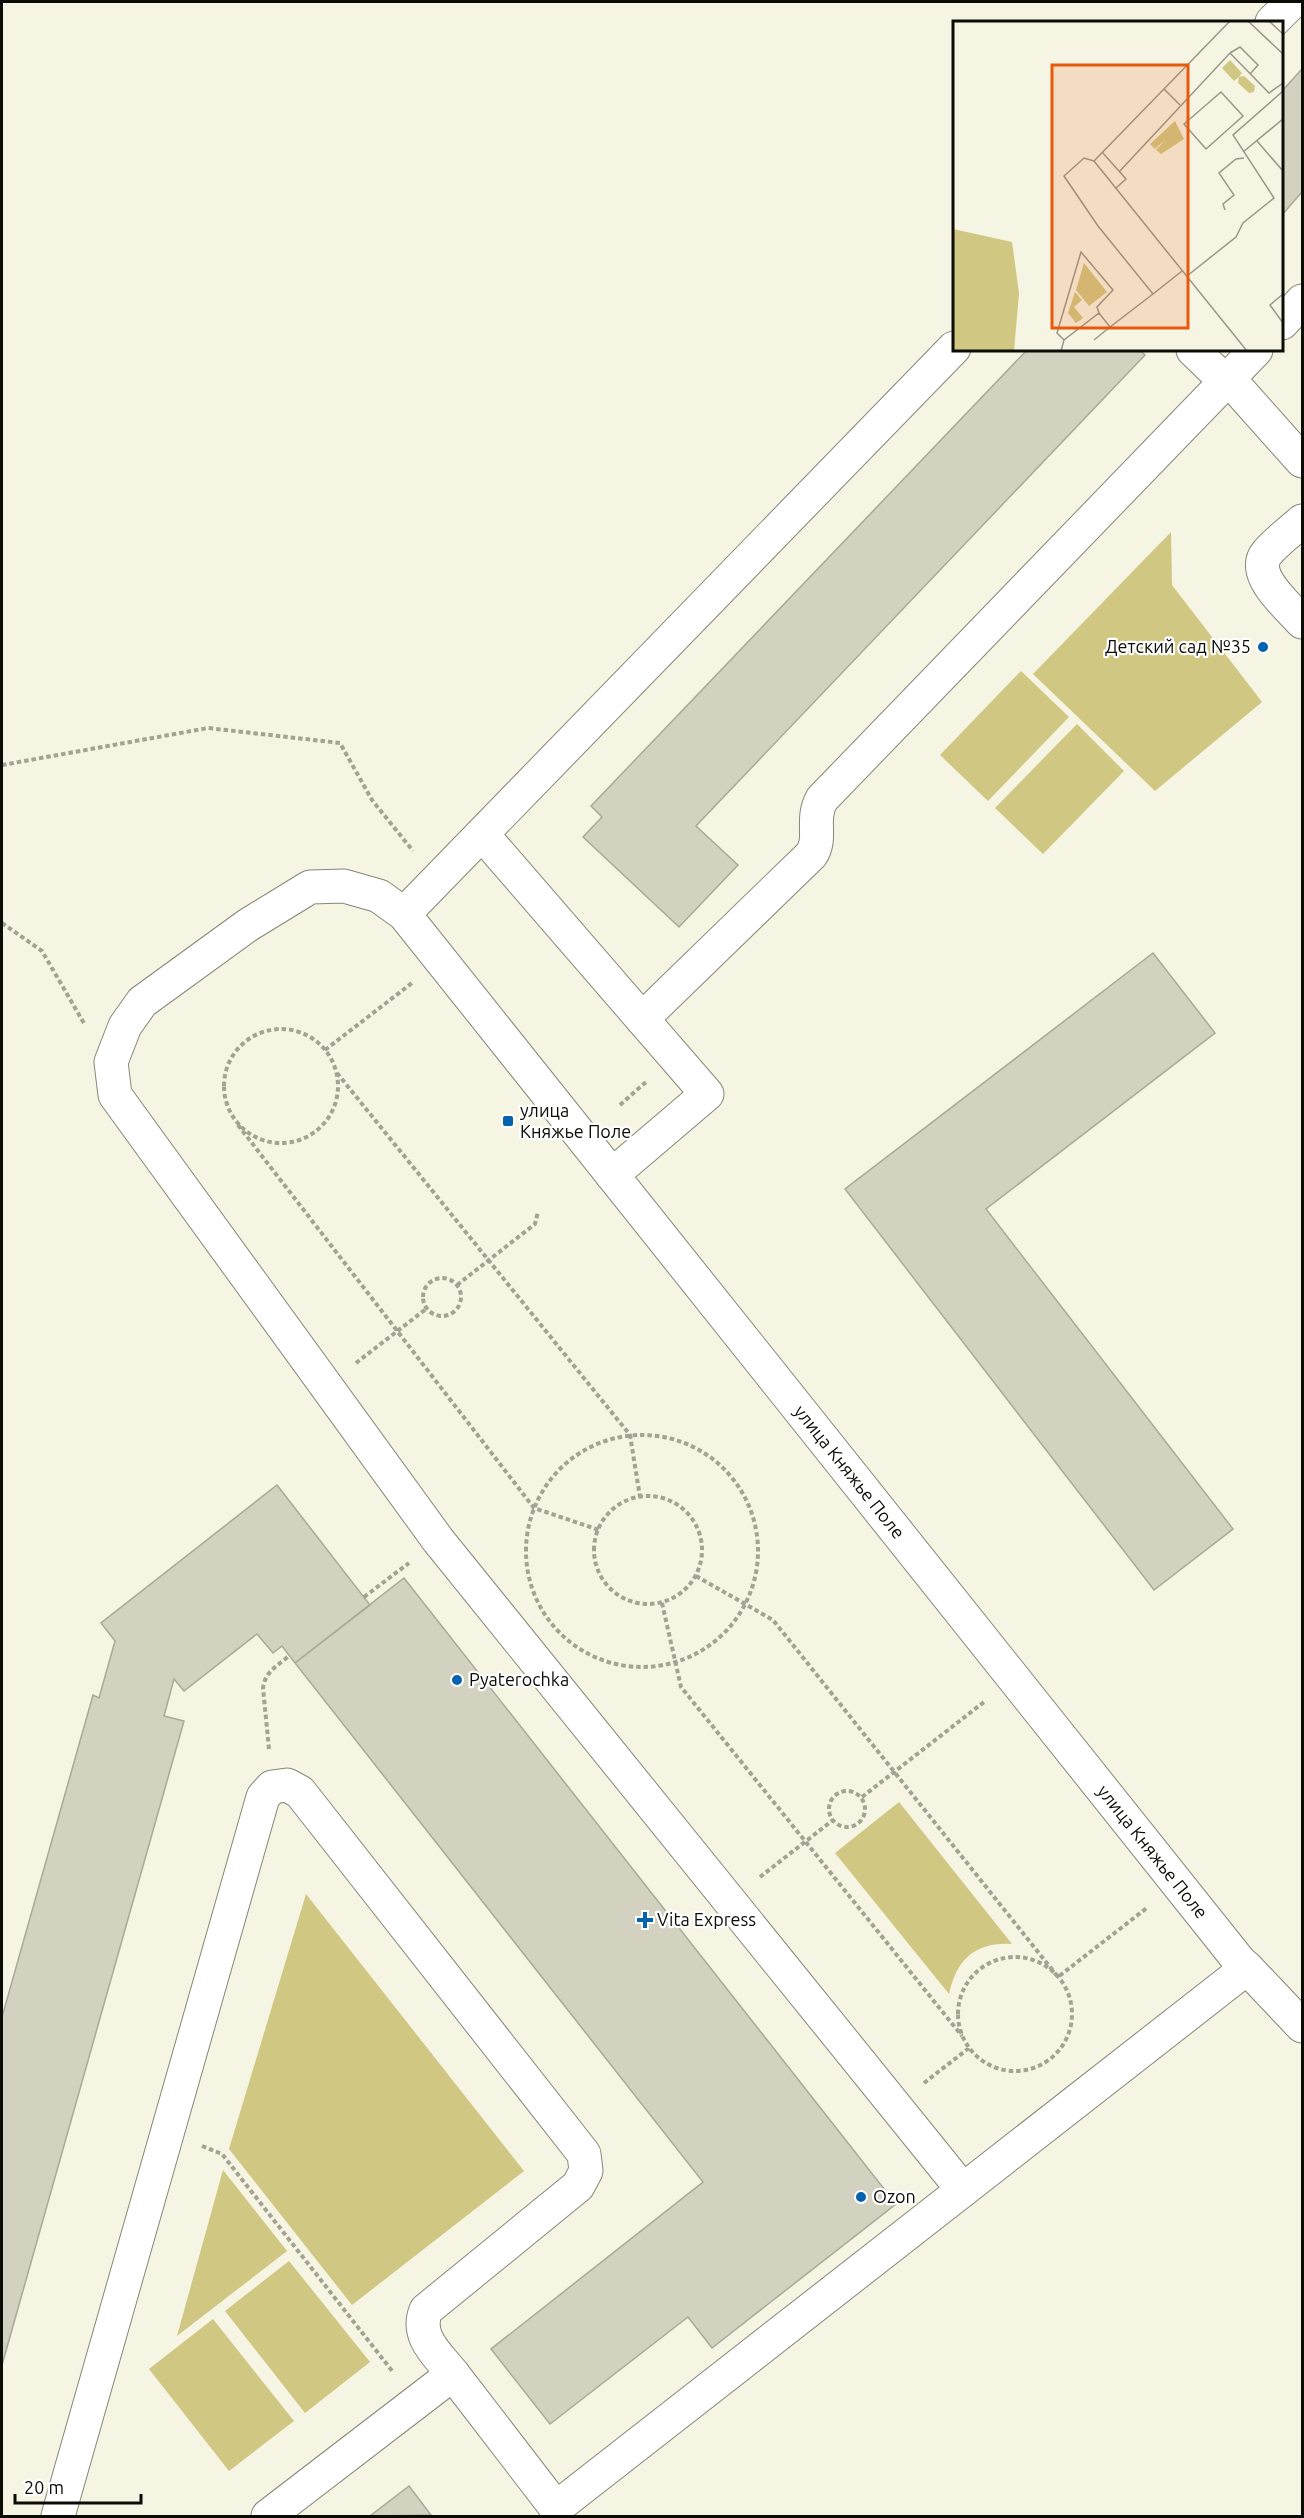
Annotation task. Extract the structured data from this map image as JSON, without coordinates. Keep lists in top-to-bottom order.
{
  "streets": {
    "street": ["улица Княжье Поле"]
  },
  "places": {
    "other": ["Детский сад №35", "Pyaterochka", "Ozon"],
    "transit": ["улица Княжье Поле"],
    "health": ["Vita Express"]
  },
  "scale_bar": "20 m"
}
